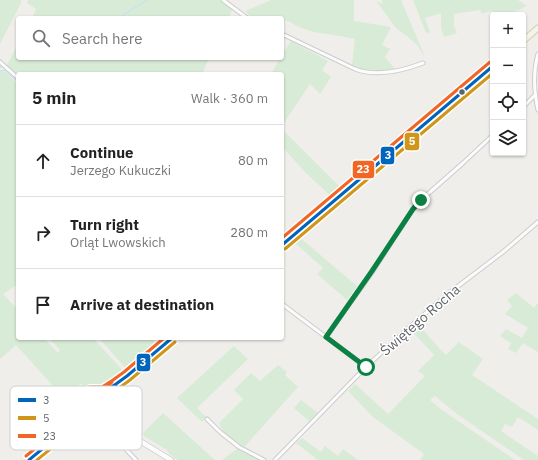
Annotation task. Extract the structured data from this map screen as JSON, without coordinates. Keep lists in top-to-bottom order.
{
  "streets": {
    "street": ["Świętego Rocha"]
  },
  "lines": ["transit line 23", "transit line 3", "transit line 5"],
  "legend": ["3", "5", "23"],
  "page": {
    "map_buttons": ["+", "−"],
    "search": "Search here",
    "heading": ["5 min", "Walk · 360 m"],
    "list": [
      ["Continue", "Jerzego Kukuczki", "80 m"],
      ["Turn right", "Orląt Lwowskich", "280 m"],
      "Arrive at destination"
    ]
  }
}
